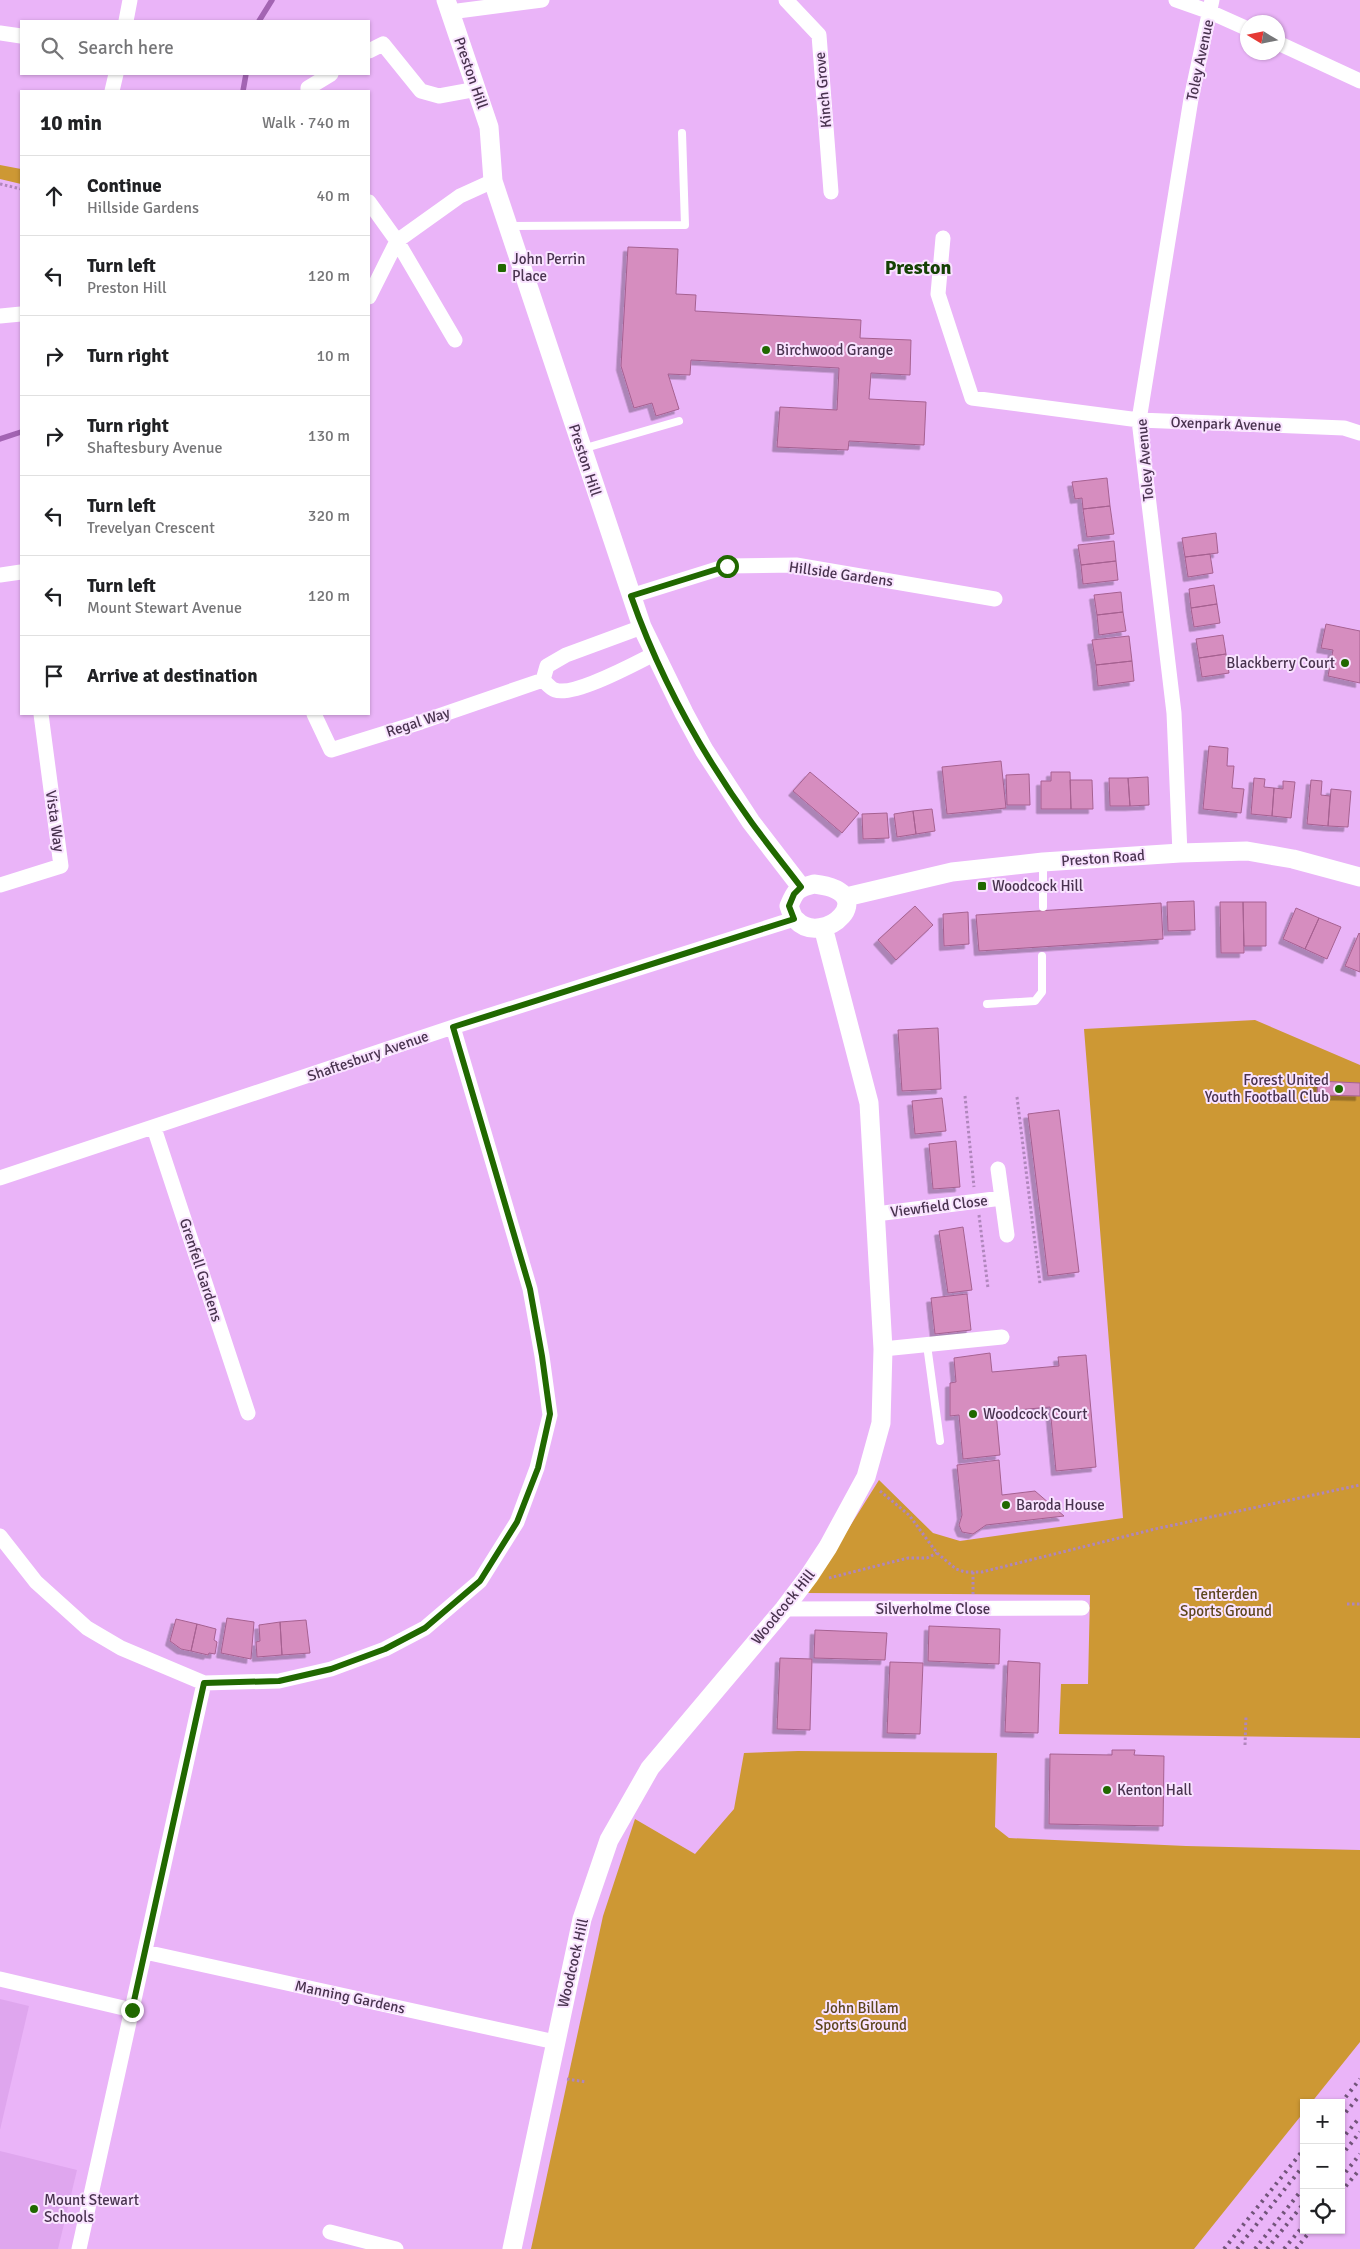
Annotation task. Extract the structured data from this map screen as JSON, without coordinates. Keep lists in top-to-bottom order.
{
  "streets": {
    "street": [
      "Toley Avenue",
      "Preston Hill",
      "Kinch Grove",
      "Oxenpark Avenue",
      "Hillside Gardens",
      "Regal Way",
      "Vista Way",
      "Preston Road",
      "Shaftesbury Avenue",
      "Viewfield Close",
      "Grenfell Gardens",
      "Woodcock Hill",
      "Silverholme Close",
      "Manning Gardens"
    ]
  },
  "crossings": [
    ["Toley Avenue", "Oxenpark Avenue"],
    ["Toley Avenue", "Preston Road"],
    ["Preston Hill", "Hillside Gardens"],
    ["Preston Hill", "Preston Road"],
    ["Preston Hill", "Shaftesbury Avenue"],
    ["Preston Hill", "Woodcock Hill"],
    ["Preston Road", "Shaftesbury Avenue"],
    ["Preston Road", "Woodcock Hill"],
    ["Shaftesbury Avenue", "Grenfell Gardens"],
    ["Shaftesbury Avenue", "Woodcock Hill"],
    ["Viewfield Close", "Woodcock Hill"],
    ["Woodcock Hill", "Silverholme Close"],
    ["Woodcock Hill", "Manning Gardens"]
  ],
  "districts": ["Preston"],
  "parks": ["Tenterden Sports Ground", "John Billam Sports Ground"],
  "places": {
    "transit": ["John Perrin Place", "Woodcock Hill"],
    "other": [
      "Birchwood Grange",
      "Blackberry Court",
      "Forest United Youth Football Club",
      "Woodcock Court",
      "Baroda House",
      "Kenton Hall",
      "Mount Stewart Schools"
    ]
  },
  "north": "left",
  "page": {
    "search": "Search here",
    "heading": ["10 min", "Walk · 740 m"],
    "list": [
      ["Continue", "Hillside Gardens", "40 m"],
      ["Turn left", "Preston Hill", "120 m"],
      ["Turn right", "10 m"],
      ["Turn right", "Shaftesbury Avenue", "130 m"],
      ["Turn left", "Trevelyan Crescent", "320 m"],
      ["Turn left", "Mount Stewart Avenue", "120 m"],
      "Arrive at destination"
    ],
    "map_buttons": ["+", "−"]
  }
}
